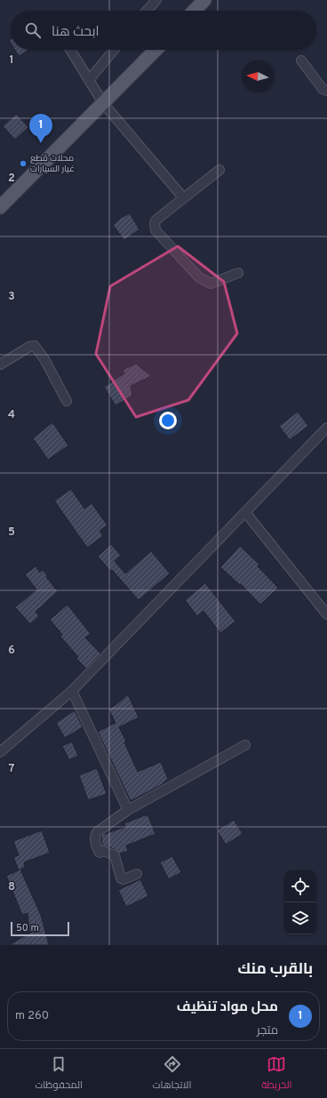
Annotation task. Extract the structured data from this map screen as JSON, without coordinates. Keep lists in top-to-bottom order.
{
  "places": ["محلات قطع غيار السيارات"],
  "scale_bar": "50 m",
  "north": "left",
  "page": {
    "search": "ابحث هنا",
    "pins": "1",
    "scale": "50 m",
    "heading": "بالقرب منك",
    "list": [
      {
        "mark": "1",
        "name": "محل مواد تنظيف",
        "note": "متجر",
        "value": "260 m"
      }
    ],
    "nav": ["الخريطة", "الاتجاهات", "المحفوظات"]
  },
  "grid": {
    "rows": [
      "1",
      "2",
      "3",
      "4",
      "5",
      "6",
      "7",
      "8"
    ]
  }
}
